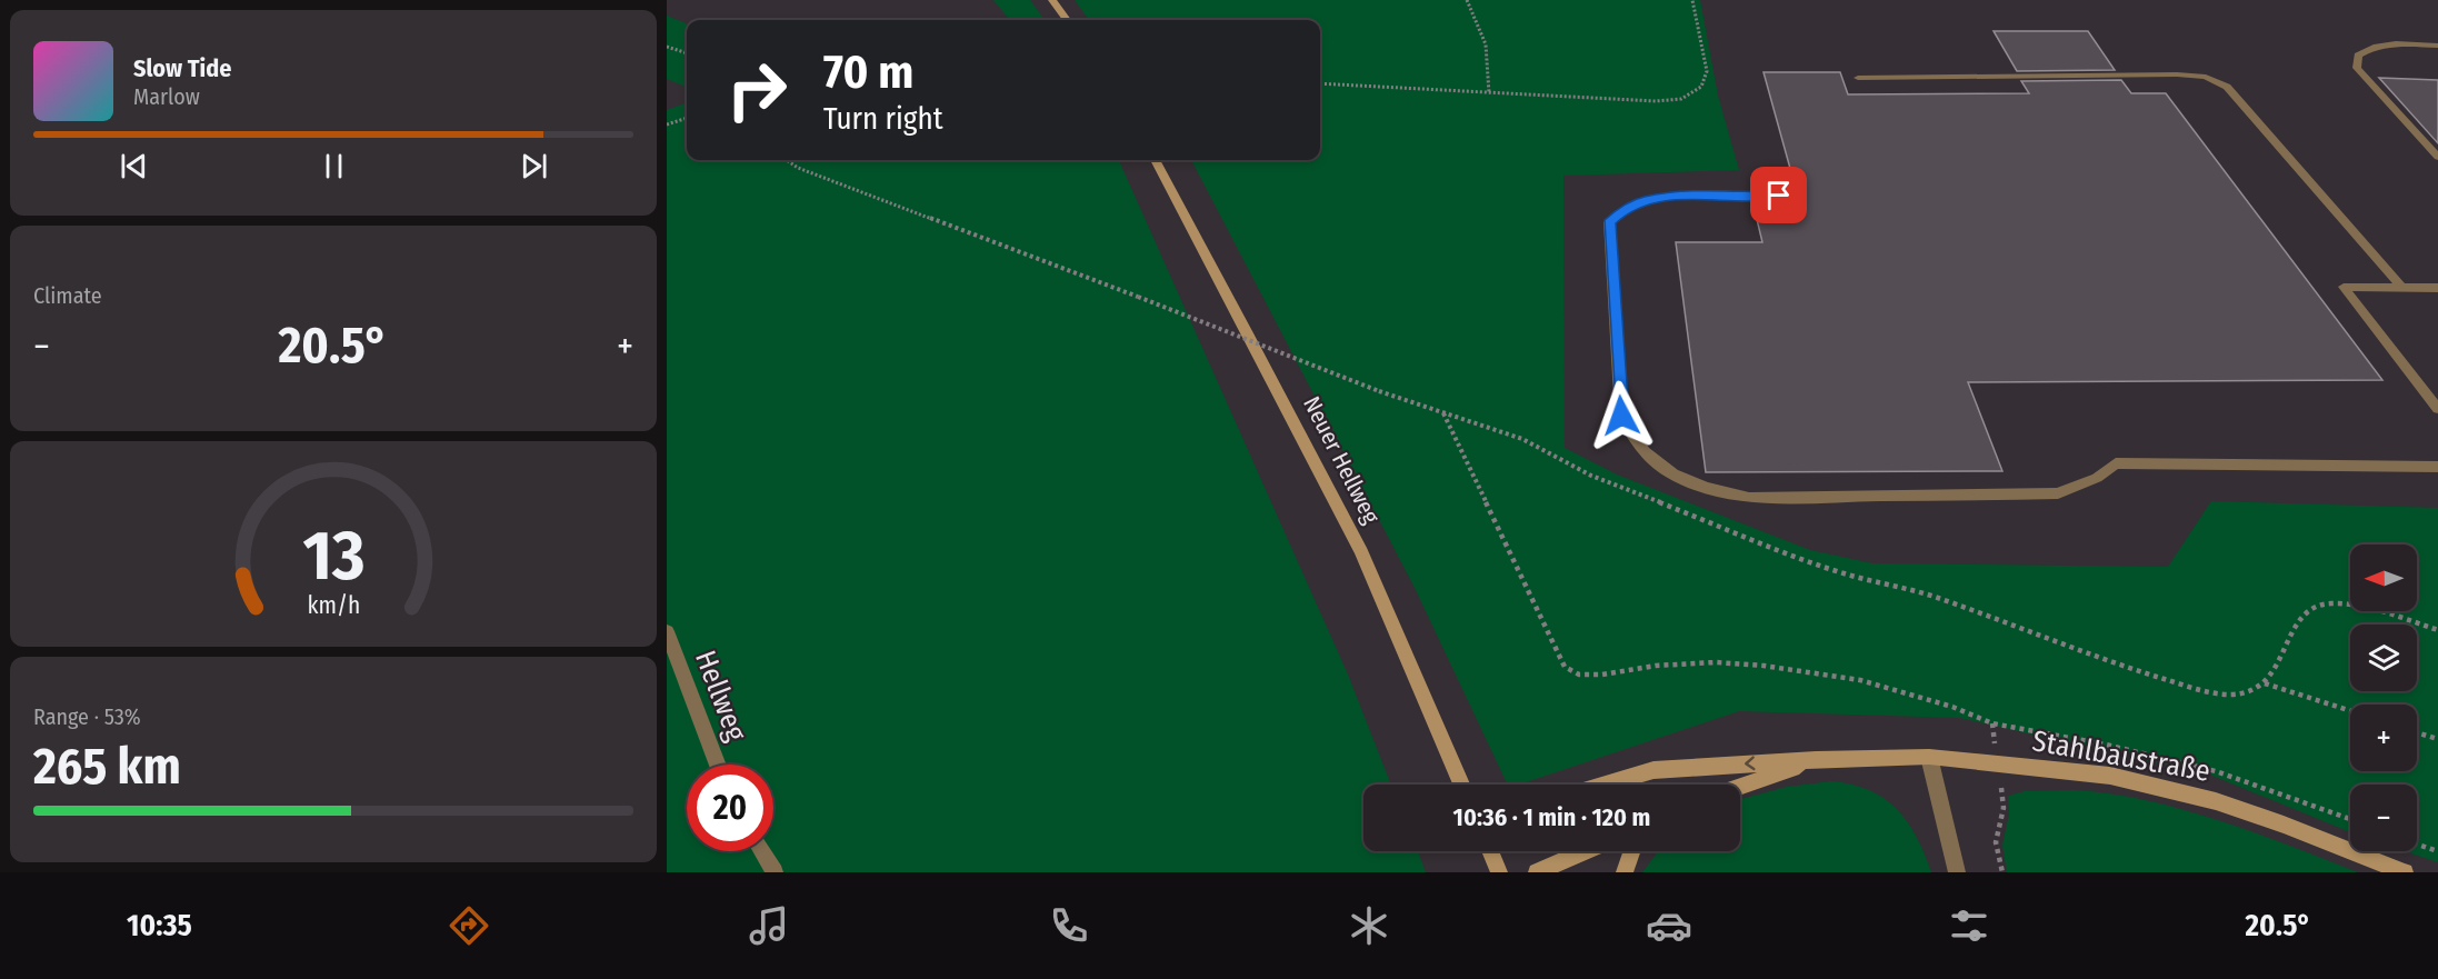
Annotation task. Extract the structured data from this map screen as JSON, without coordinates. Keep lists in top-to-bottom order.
{
  "streets": {
    "main road": ["Neuer Hellweg", "Stahlbaustraße"],
    "street": ["Hellweg"]
  },
  "north": "left",
  "page": {
    "turn": ["70 m", "Turn right"],
    "song": ["Slow Tide", "Marlow"],
    "tile": [
      "Climate",
      ["Range · 53%", "265 km"]
    ],
    "heat": ["−", "20.5°", "+"],
    "map_buttons": ["+", "−"],
    "limit": "20",
    "trip": "10:36 · 1 min · 120 m",
    "tabs": ["10:35", "20.5°"],
    "gauge": ["13", "km/h"]
  }
}
